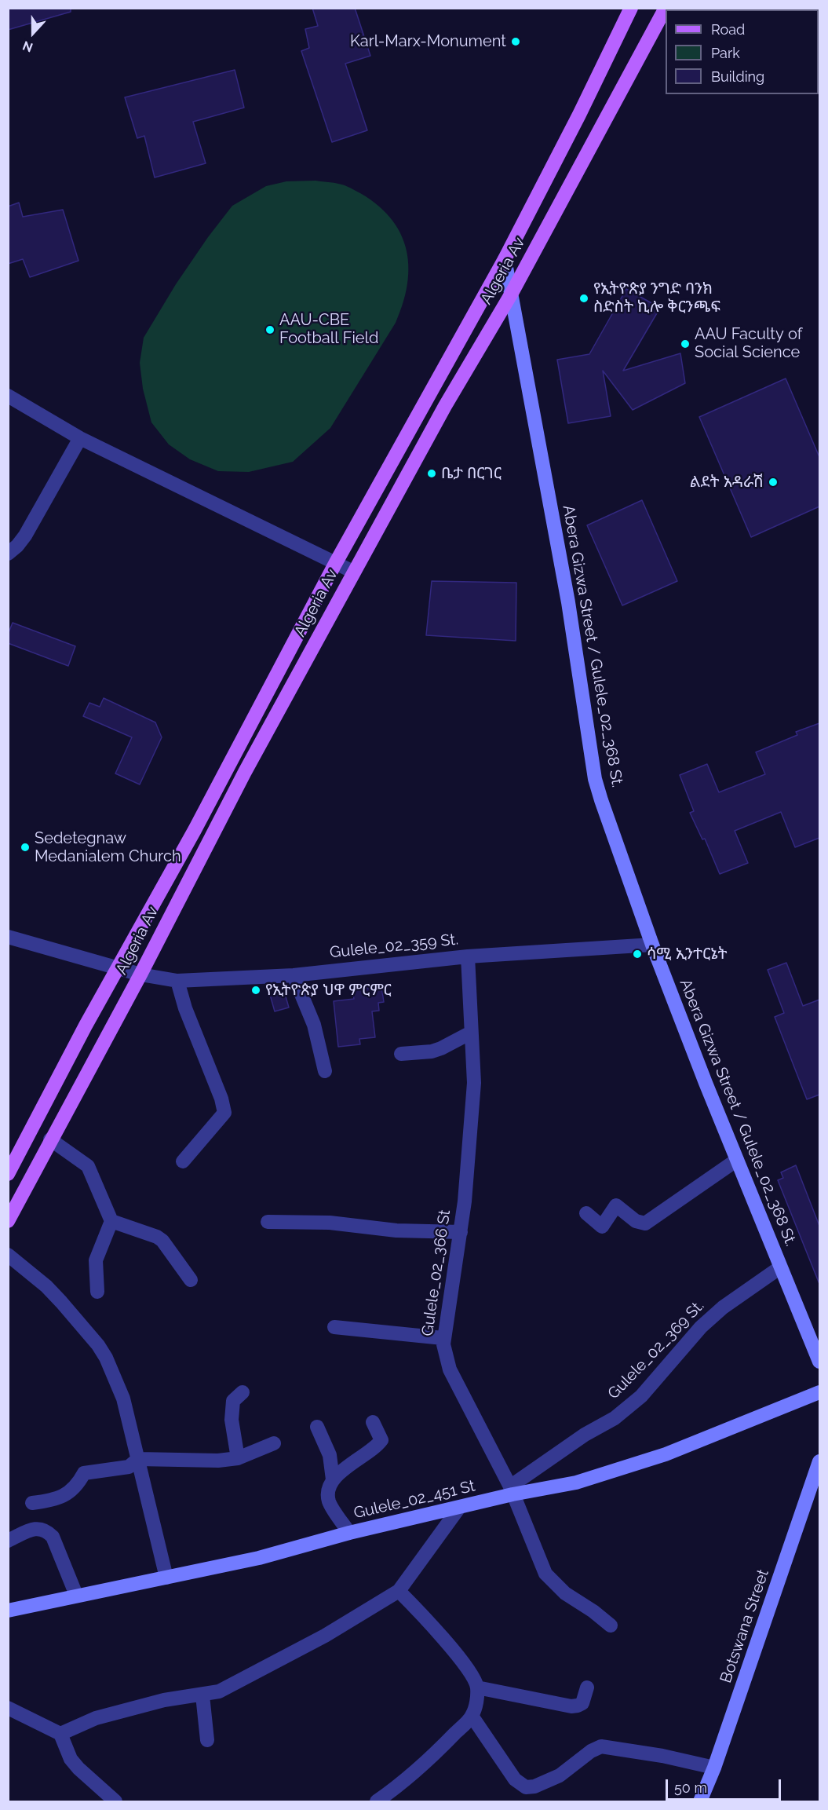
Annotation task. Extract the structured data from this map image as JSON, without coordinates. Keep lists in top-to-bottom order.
{
  "streets": {
    "main road": [
      "Algeria Av",
      "Abera Gizwa Street / Gulele_02_368 St.",
      "Gulele_02_451 St",
      "Botswana Street"
    ],
    "street": ["Gulele_02_359 St.", "Gulele_02_366 St", "Gulele_02_369 St."]
  },
  "crossings": [
    ["Algeria Av", "Abera Gizwa Street / Gulele_02_368 St."],
    ["Algeria Av", "Gulele_02_359 St."],
    ["Abera Gizwa Street / Gulele_02_368 St.", "Gulele_02_359 St."],
    ["Abera Gizwa Street / Gulele_02_368 St.", "Gulele_02_369 St."],
    ["Gulele_02_359 St.", "Gulele_02_366 St"],
    ["Gulele_02_366 St", "Gulele_02_369 St."],
    ["Gulele_02_366 St", "Gulele_02_451 St"],
    ["Gulele_02_369 St.", "Gulele_02_451 St"]
  ],
  "places": [
    "Karl-Marx-Monument",
    "የኢትዮጵያ ንግድ ባንክ ስድስት ኪሎ ቅርንጫፍ",
    "AAU-CBE Football Field",
    "AAU Faculty of Social Science",
    "ቤታ በርገር",
    "ልደት አዳራሽ",
    "Sedetegnaw Medanialem Church",
    "ሳሚ ኢንተርኔት",
    "የኢትዮጵያ ህዋ ምርምር"
  ],
  "legend": ["Road", "Park", "Building"],
  "scale_bar": "50 m",
  "north": "bottom"
}
